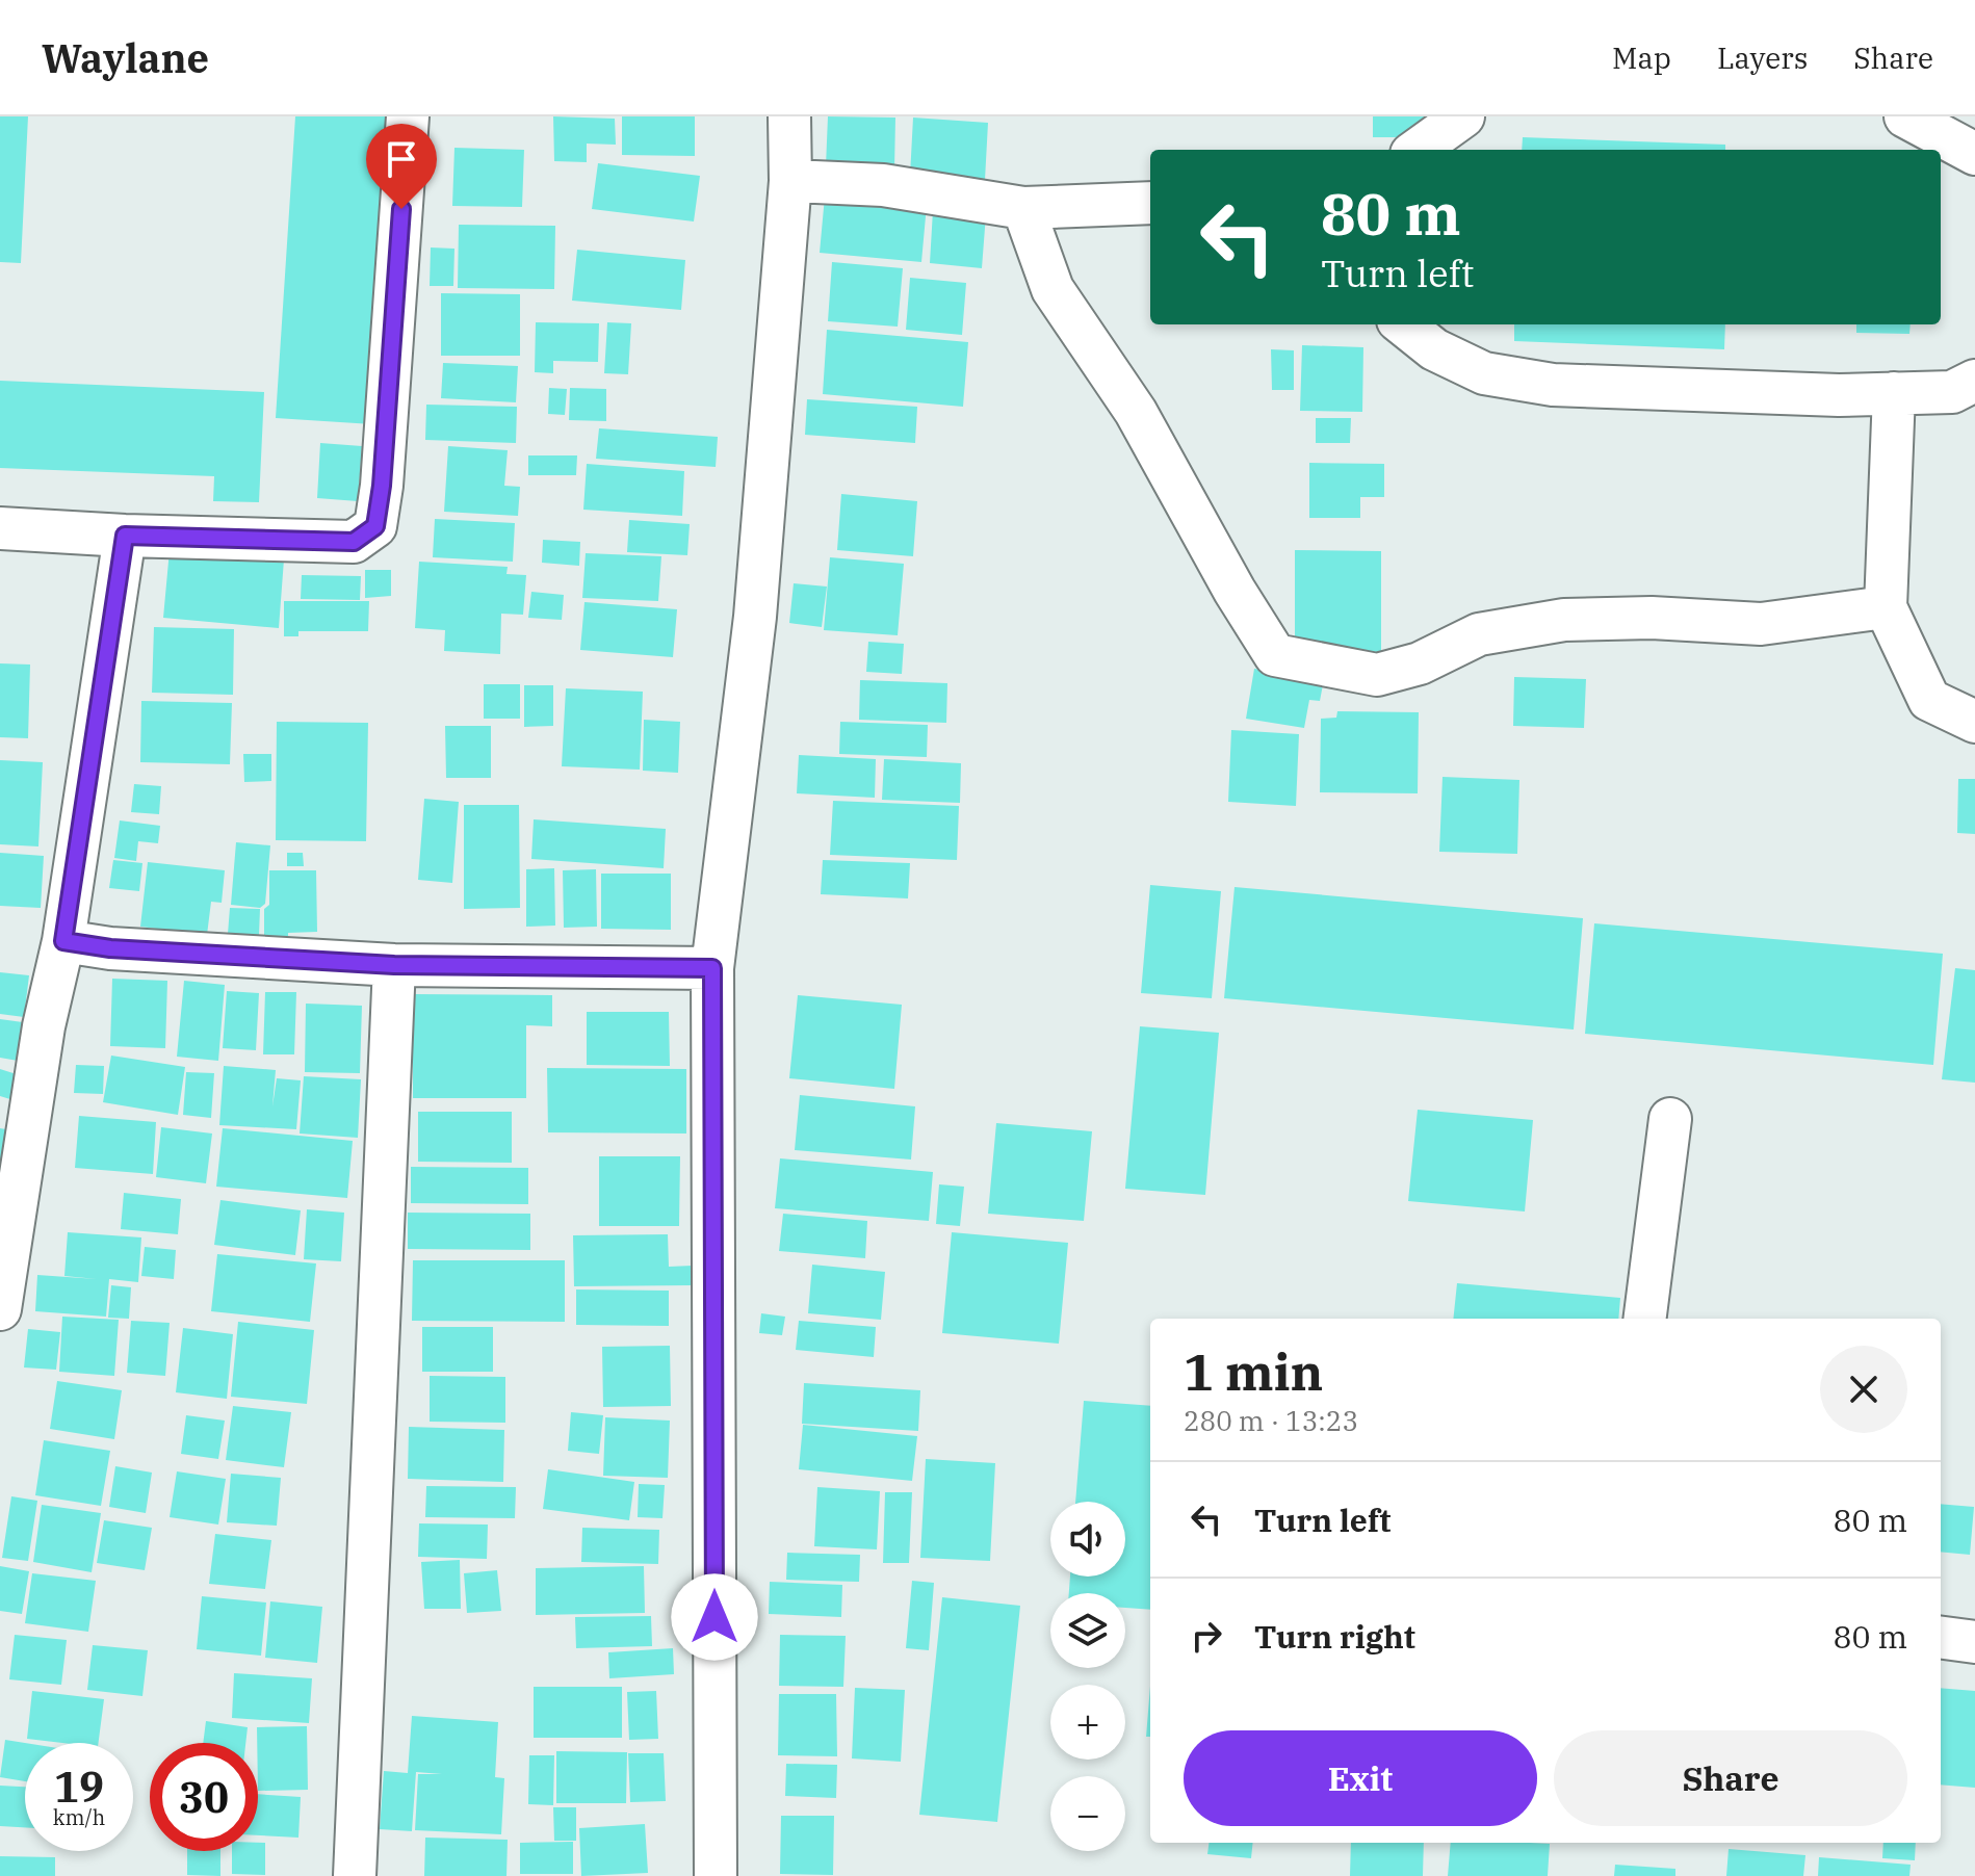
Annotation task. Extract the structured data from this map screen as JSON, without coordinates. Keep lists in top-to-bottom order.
{
  "page": {
    "header": "Waylane",
    "nav": ["Map", "Layers", "Share"],
    "turn": ["80 m", "Turn left"],
    "heading": ["1 min", "280 m · 13:23"],
    "list": [
      {
        "name": "Turn left",
        "value": "80 m"
      },
      {
        "name": "Turn right",
        "value": "80 m"
      }
    ],
    "map_buttons": ["+", "−"],
    "buttons": ["Exit", "Share"],
    "speed": "19 km/h",
    "limit": "30"
  }
}
